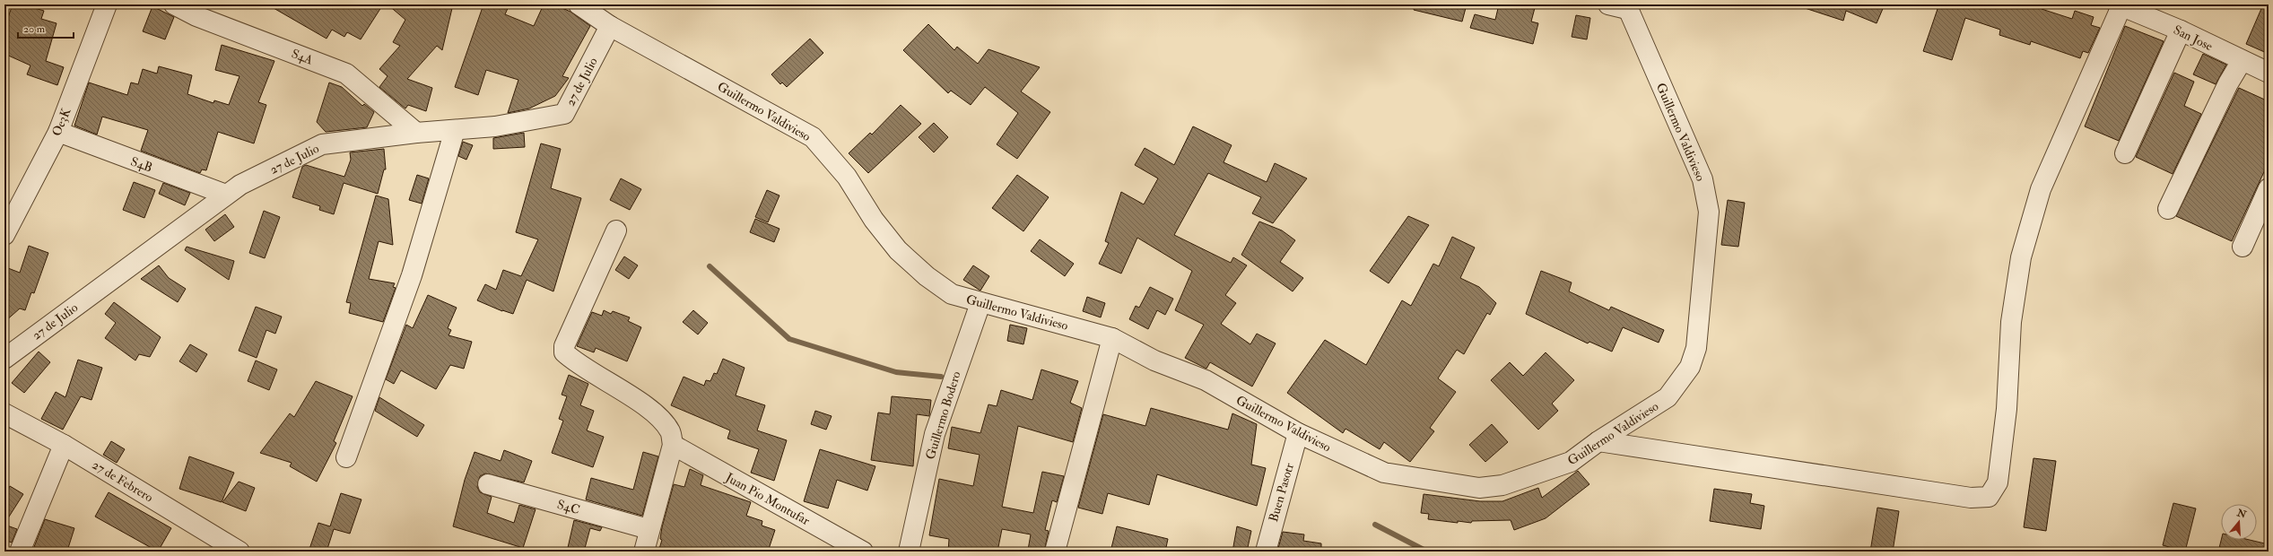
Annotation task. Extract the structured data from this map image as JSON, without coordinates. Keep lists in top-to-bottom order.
{
  "streets": {
    "street": [
      "San Jose",
      "S4A",
      "27 de Julio",
      "Guillermo Valdivieso",
      "Oe3K",
      "S4B",
      "Guillermo Bodero",
      "27 de Febrero",
      "Buen Pasotr",
      "Juan Pio Montufar",
      "S4C"
    ]
  },
  "crossings": [
    ["S4A", "27 de Julio"],
    ["27 de Julio", "Guillermo Valdivieso"],
    ["27 de Julio", "S4B"],
    ["Guillermo Valdivieso", "Guillermo Bodero"],
    ["Guillermo Valdivieso", "Buen Pasotr"],
    ["Oe3K", "S4B"]
  ],
  "scale_bar": "20 m",
  "north": "top"
}
